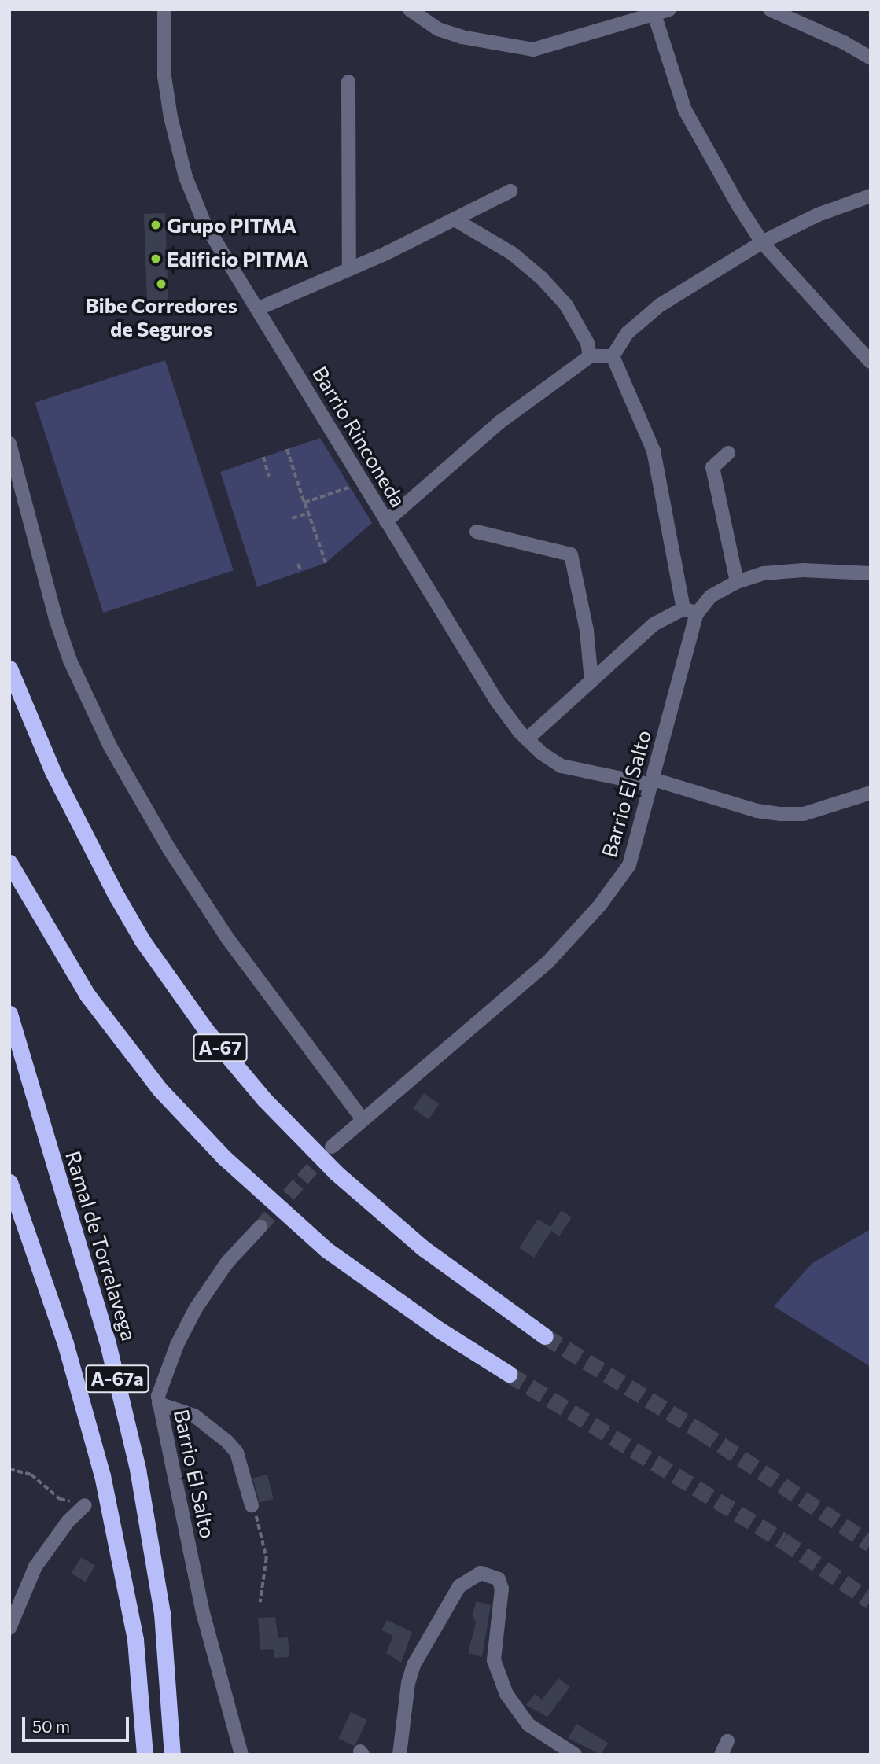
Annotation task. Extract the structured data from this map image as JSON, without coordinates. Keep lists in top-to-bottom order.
{
  "streets": {
    "highway": ["A-67", "Ramal de Torrelavega", "A-67a"],
    "street": ["Barrio Rinconeda", "Barrio El Salto"]
  },
  "crossings": [
    ["Barrio Rinconeda", "Barrio El Salto"]
  ],
  "places": ["Grupo PITMA", "Edificio PITMA", "Bibe Corredores de Seguros"],
  "scale_bar": "50 m"
}
